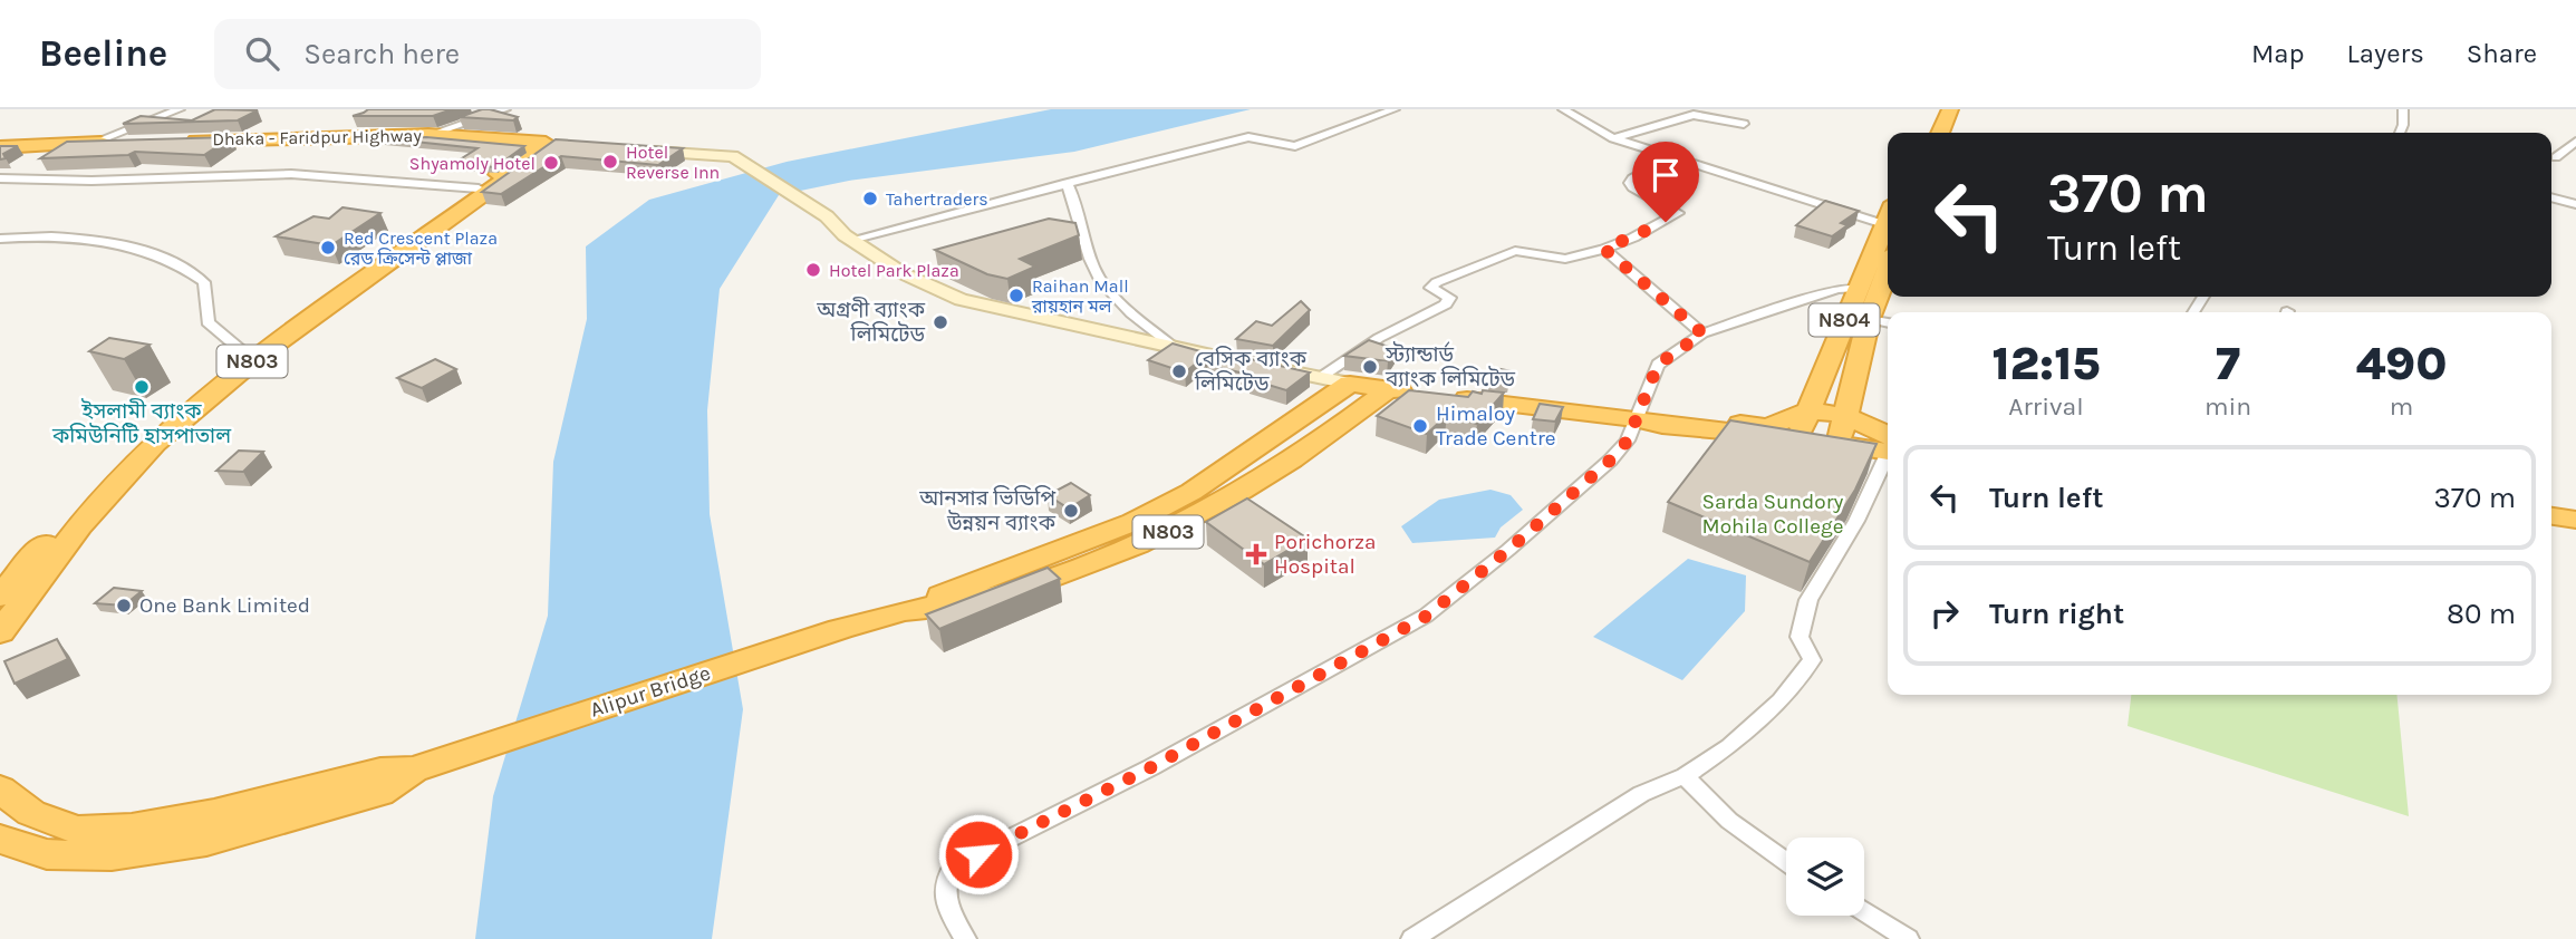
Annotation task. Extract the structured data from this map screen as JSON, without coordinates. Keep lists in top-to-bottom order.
{
  "streets": {
    "highway": [
      "Dhaka - Faridpur Highway",
      "N804",
      "N803",
      "Alipur Bridge"
    ]
  },
  "crossings": [
    ["Dhaka - Faridpur Highway", "N803"],
    ["N803", "Alipur Bridge"]
  ],
  "parks": ["Sarda Sundory Mohila College"],
  "places": {
    "other": [
      "Hotel Reverse Inn",
      "Shyamoly Hotel",
      "Tahertraders",
      "Red Crescent Plaza রেড ক্রিসেন্ট প্লাজা",
      "Hotel Park Plaza",
      "Raihan Mall রায়হান মল",
      "অগ্রণী ব্যাংক লিমিটেড",
      "স্ট্যান্ডার্ড ব্যাংক লিমিটেড",
      "বেসিক ব্যাংক লিমিটেড",
      "ইসলামী ব্যাংক কমিউনিটি হাসপাতাল",
      "Himaloy Trade Centre",
      "আনসার ভিডিপি উন্নয়ন ব্যাংক",
      "One Bank Limited"
    ],
    "health": ["Porichorza Hospital"]
  },
  "page": {
    "header": "Beeline",
    "search": "Search here",
    "nav": ["Map", "Layers", "Share"],
    "turn": ["370 m", "Turn left"],
    "eta": [
      "12:15",
      "Arrival",
      "7",
      "min",
      "490",
      "m"
    ],
    "list": [
      {
        "name": "Turn left",
        "value": "370 m"
      },
      {
        "name": "Turn right",
        "value": "80 m"
      }
    ]
  }
}
